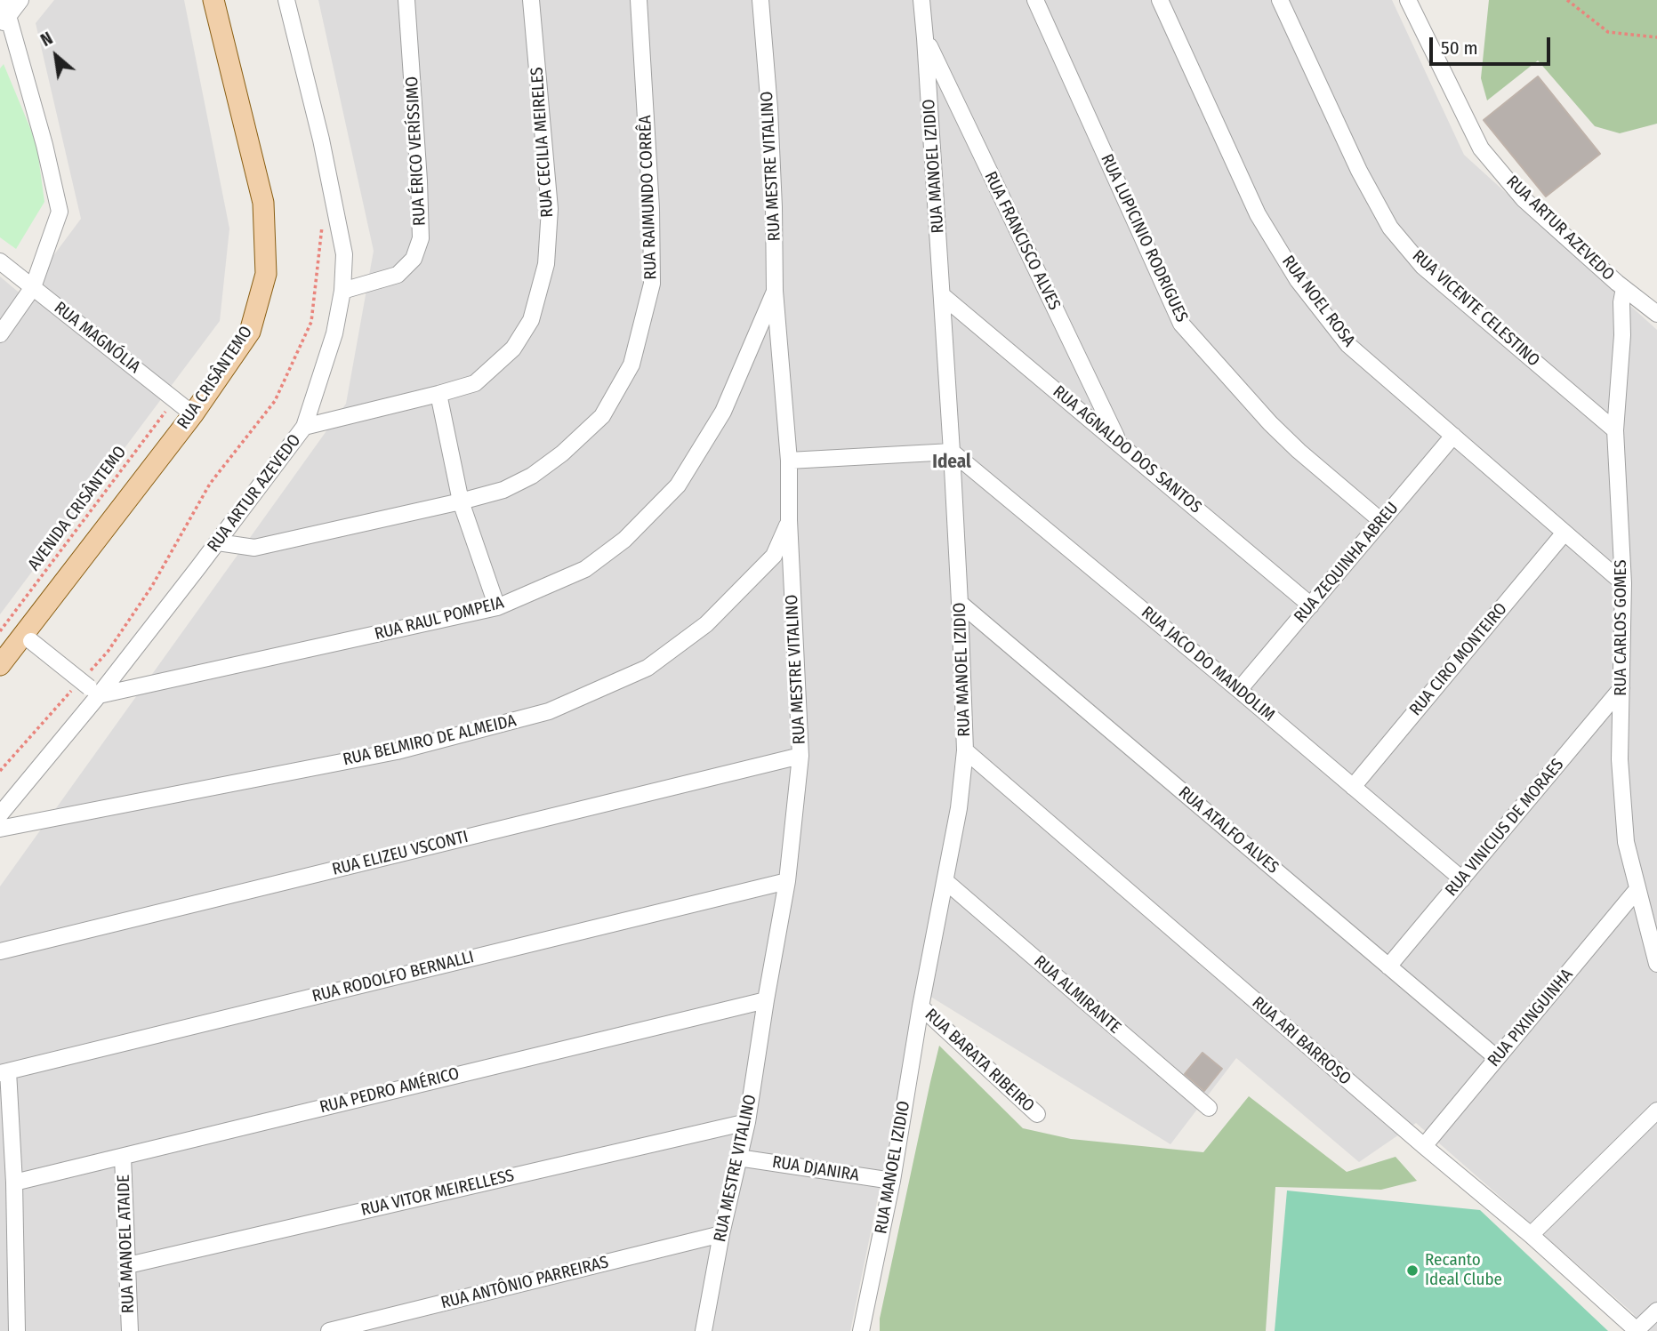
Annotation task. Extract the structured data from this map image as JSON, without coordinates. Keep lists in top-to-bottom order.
{
  "streets": {
    "main road": ["RUA CRISÂNTEMO"],
    "street": [
      "RUA CECILIA MEIRELES",
      "RUA ÉRICO VERÍSSIMO",
      "RUA MESTRE VITALINO",
      "RUA MANOEL IZIDIO",
      "RUA RAIMUNDO CORRÊA",
      "RUA ARTUR AZEVEDO",
      "RUA LUPICINIO RODRIGUES",
      "RUA FRANCISCO ALVES",
      "RUA NOEL ROSA",
      "RUA VICENTE CELESTINO",
      "RUA MAGNÓLIA",
      "RUA AGNALDO DOS SANTOS",
      "RUA ZEQUINHA ABREU",
      "RUA RAUL POMPEIA",
      "RUA CARLOS GOMES",
      "RUA CIRO MONTEIRO",
      "RUA JACO DO MANDOLIM",
      "RUA BELMIRO DE ALMEIDA",
      "RUA VINICIUS DE MORAES",
      "RUA ATALFO ALVES",
      "RUA ELIZEU VSCONTI",
      "RUA RODOLFO BERNALLI",
      "RUA ALMIRANTE",
      "RUA PIXINGUINHA",
      "RUA ARI BARROSO",
      "RUA BARATA RIBEIRO",
      "RUA PEDRO AMÉRICO",
      "RUA DJANIRA",
      "RUA VITOR MEIRELLESS",
      "RUA MANOEL ATAIDE",
      "RUA ANTÔNIO PARREIRAS"
    ],
    "path": ["AVENIDA CRISÂNTEMO"]
  },
  "crossings": [
    ["RUA CECILIA MEIRELES", "RUA ARTUR AZEVEDO"],
    ["RUA ÉRICO VERÍSSIMO", "RUA ARTUR AZEVEDO"],
    ["RUA MESTRE VITALINO", "RUA RAUL POMPEIA"],
    ["RUA MESTRE VITALINO", "RUA BELMIRO DE ALMEIDA"],
    ["RUA MESTRE VITALINO", "RUA ELIZEU VSCONTI"],
    ["RUA MESTRE VITALINO", "RUA RODOLFO BERNALLI"],
    ["RUA MESTRE VITALINO", "RUA PEDRO AMÉRICO"],
    ["RUA MESTRE VITALINO", "RUA DJANIRA"],
    ["RUA MESTRE VITALINO", "RUA VITOR MEIRELLESS"],
    ["RUA MESTRE VITALINO", "RUA ANTÔNIO PARREIRAS"],
    ["RUA MANOEL IZIDIO", "RUA FRANCISCO ALVES"],
    ["RUA MANOEL IZIDIO", "RUA AGNALDO DOS SANTOS"],
    ["RUA MANOEL IZIDIO", "RUA JACO DO MANDOLIM"],
    ["RUA MANOEL IZIDIO", "RUA ATALFO ALVES"],
    ["RUA MANOEL IZIDIO", "RUA ALMIRANTE"],
    ["RUA MANOEL IZIDIO", "RUA ARI BARROSO"],
    ["RUA MANOEL IZIDIO", "RUA BARATA RIBEIRO"],
    ["RUA MANOEL IZIDIO", "RUA DJANIRA"],
    ["RUA RAIMUNDO CORRÊA", "RUA ARTUR AZEVEDO"],
    ["RUA ARTUR AZEVEDO", "RUA RAUL POMPEIA"],
    ["RUA ARTUR AZEVEDO", "RUA CARLOS GOMES"],
    ["RUA LUPICINIO RODRIGUES", "RUA ZEQUINHA ABREU"],
    ["RUA FRANCISCO ALVES", "RUA AGNALDO DOS SANTOS"],
    ["RUA NOEL ROSA", "RUA ZEQUINHA ABREU"],
    ["RUA NOEL ROSA", "RUA CARLOS GOMES"],
    ["RUA NOEL ROSA", "RUA CIRO MONTEIRO"],
    ["RUA VICENTE CELESTINO", "RUA CARLOS GOMES"],
    ["RUA MAGNÓLIA", "RUA CRISÂNTEMO"],
    ["RUA MAGNÓLIA", "AVENIDA CRISÂNTEMO"],
    ["RUA AGNALDO DOS SANTOS", "RUA ZEQUINHA ABREU"],
    ["RUA ZEQUINHA ABREU", "RUA JACO DO MANDOLIM"],
    ["RUA CARLOS GOMES", "RUA VINICIUS DE MORAES"],
    ["RUA CARLOS GOMES", "RUA PIXINGUINHA"],
    ["RUA CIRO MONTEIRO", "RUA JACO DO MANDOLIM"],
    ["RUA JACO DO MANDOLIM", "RUA VINICIUS DE MORAES"],
    ["RUA VINICIUS DE MORAES", "RUA ATALFO ALVES"],
    ["RUA ATALFO ALVES", "RUA PIXINGUINHA"],
    ["RUA PIXINGUINHA", "RUA ARI BARROSO"],
    ["RUA PEDRO AMÉRICO", "RUA MANOEL ATAIDE"],
    ["RUA VITOR MEIRELLESS", "RUA MANOEL ATAIDE"]
  ],
  "districts": ["Ideal"],
  "places": ["Recanto Ideal Clube"],
  "scale_bar": "50 m",
  "north": "top left"
}
